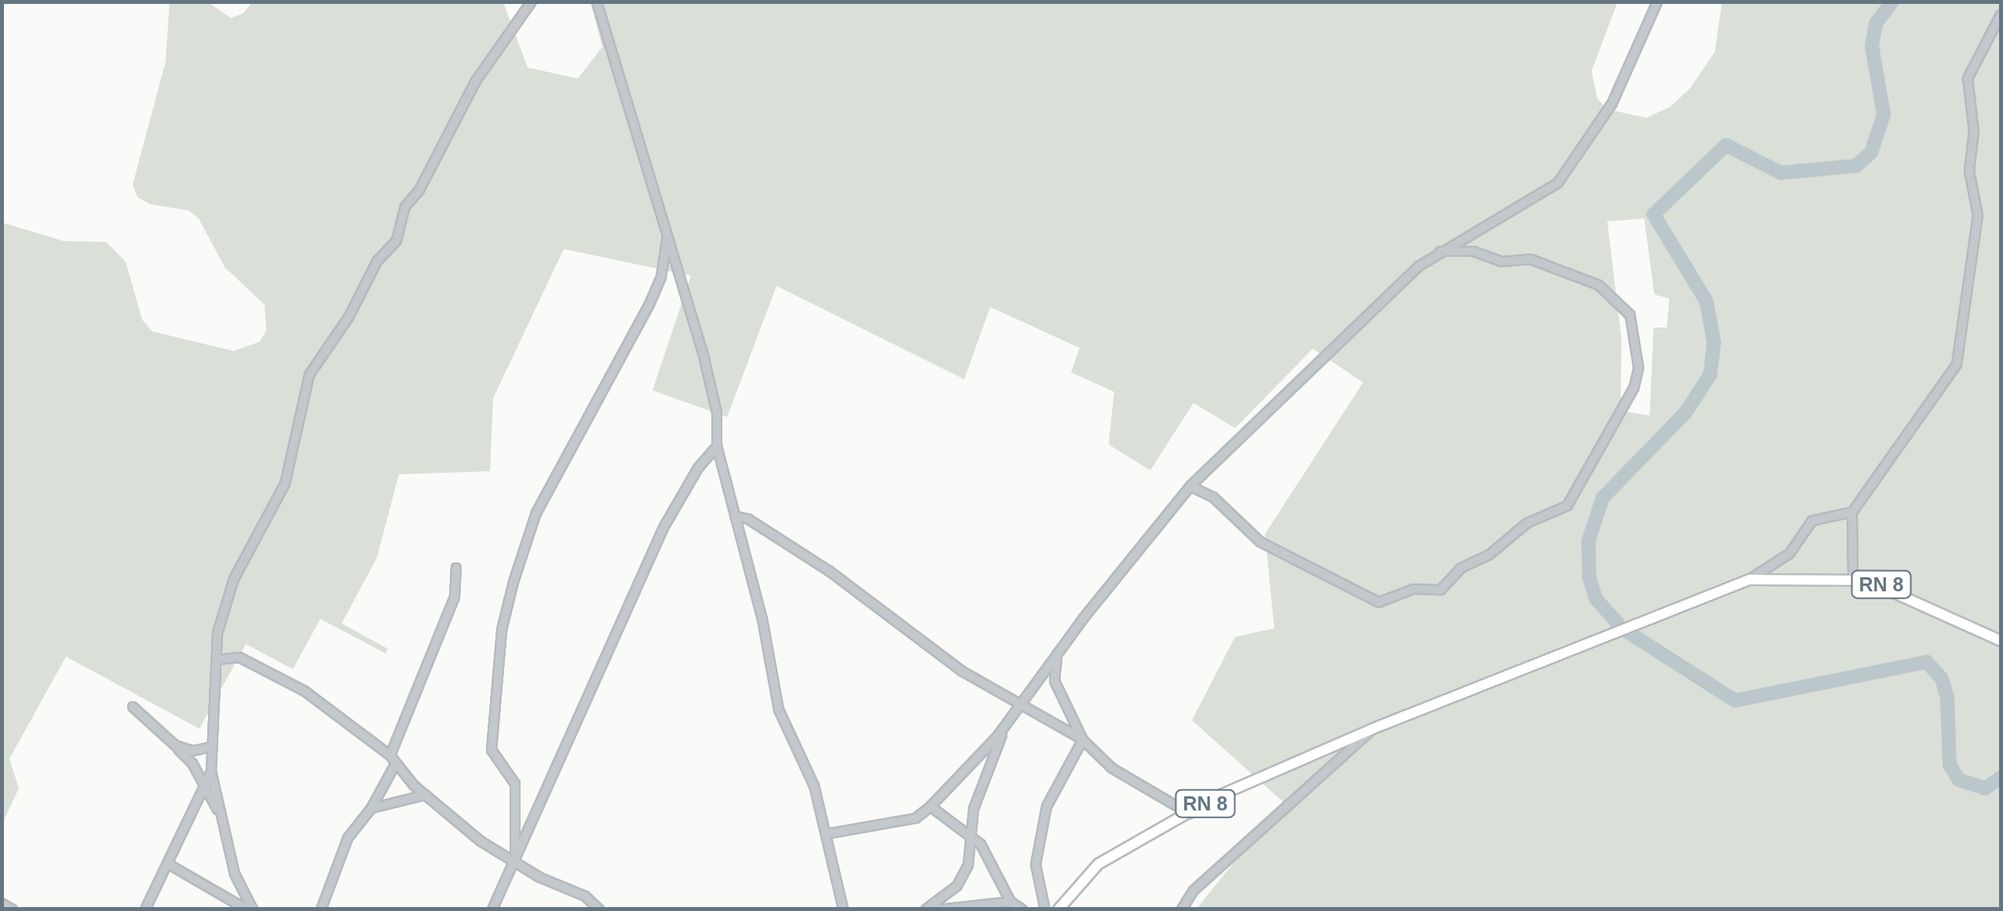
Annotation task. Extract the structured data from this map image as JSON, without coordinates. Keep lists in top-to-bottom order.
{
  "streets": {
    "main road": ["RN 8"]
  }
}
